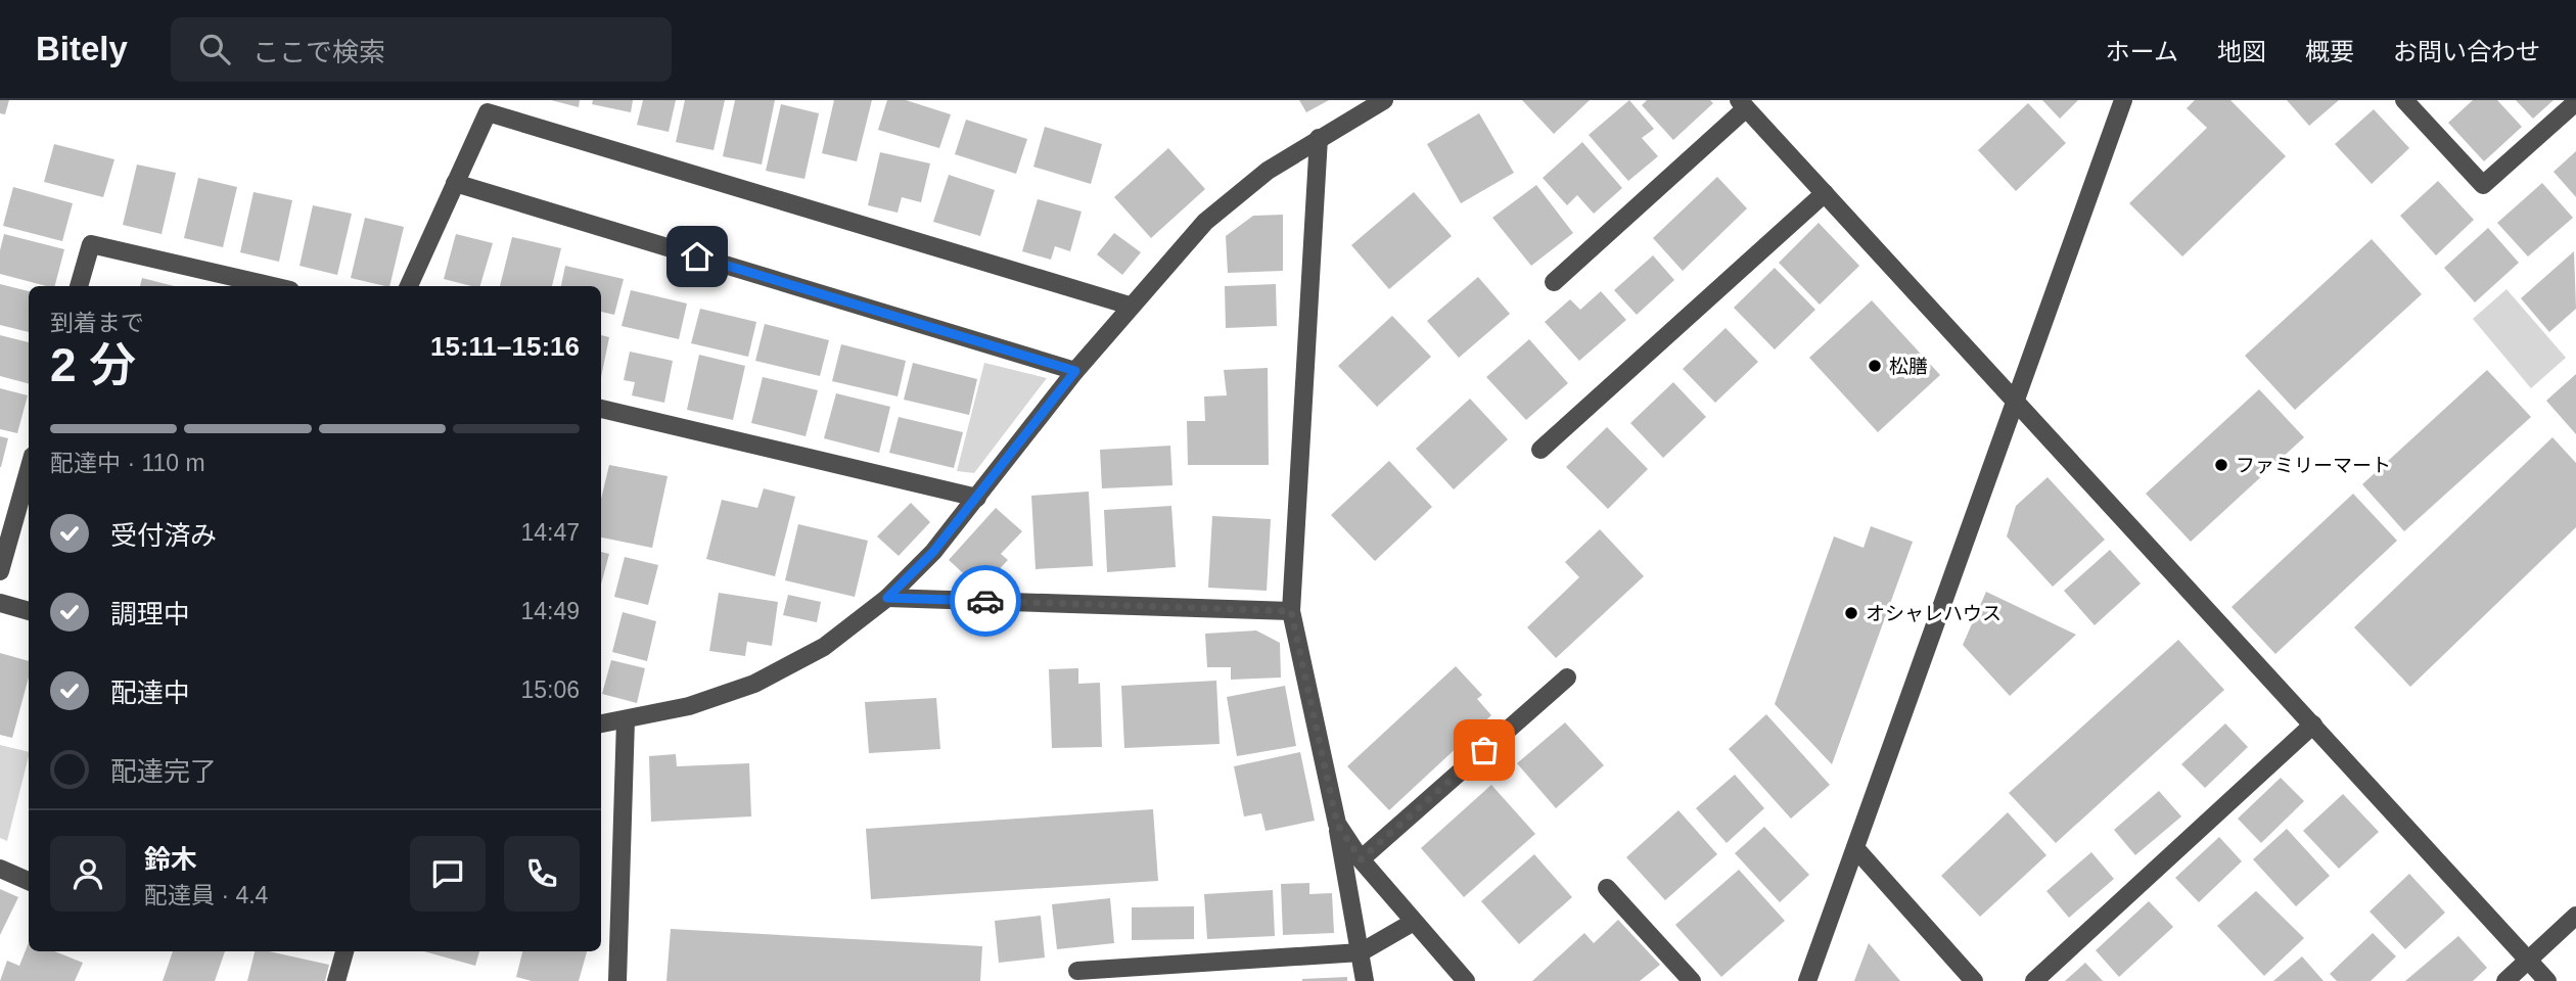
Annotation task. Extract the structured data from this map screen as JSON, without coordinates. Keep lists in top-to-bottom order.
{
  "places": ["松膳", "ファミリーマート", "オシャレハウス"],
  "page": {
    "header": "Bitely",
    "search": "ここで検索",
    "nav": [
      "ホーム",
      "地図",
      "概要",
      "お問い合わせ"
    ],
    "heading": ["2 分", "到着まで", "15:11–15:16"],
    "panel": ["鈴木", "配達員 · 4.4"],
    "bar": "配達中 · 110 m",
    "list": [
      ["受付済み", "14:47"],
      ["調理中", "14:49"],
      ["配達中", "15:06"],
      "配達完了"
    ]
  }
}
